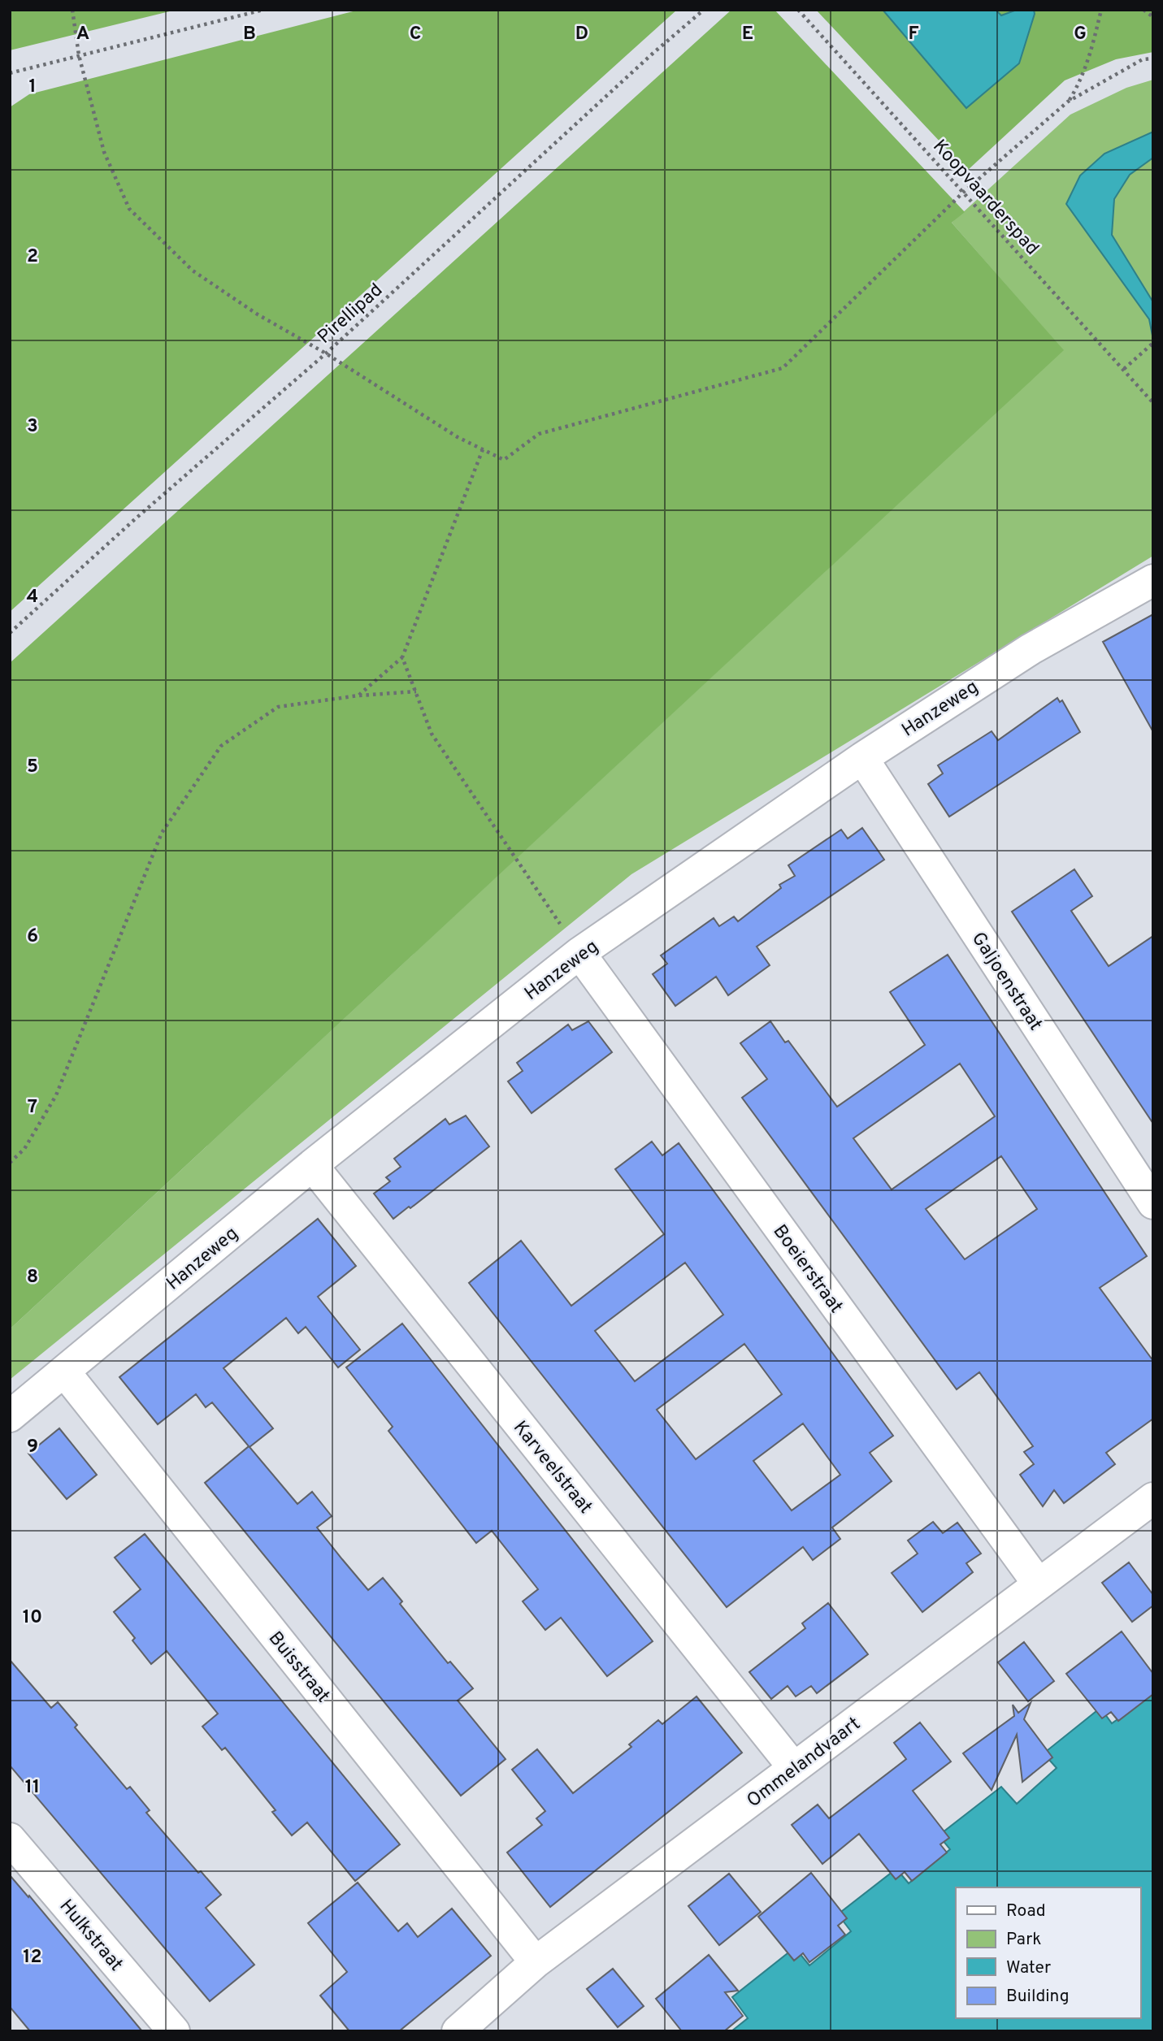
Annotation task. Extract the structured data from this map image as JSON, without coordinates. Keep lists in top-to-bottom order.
{
  "streets": {
    "street": [
      "Hanzeweg",
      "Galjoenstraat",
      "Boeierstraat",
      "Karveelstraat",
      "Buisstraat",
      "Ommelandvaart",
      "Hulkstraat"
    ],
    "path": ["Koopvaarderspad", "Pirellipad"]
  },
  "crossings": [
    ["Hanzeweg", "Galjoenstraat"],
    ["Hanzeweg", "Boeierstraat"],
    ["Hanzeweg", "Karveelstraat"],
    ["Hanzeweg", "Buisstraat"],
    ["Boeierstraat", "Ommelandvaart"],
    ["Karveelstraat", "Ommelandvaart"],
    ["Buisstraat", "Ommelandvaart"]
  ],
  "legend": [
    "Road",
    "Park",
    "Water",
    "Building"
  ],
  "grid": {
    "columns": [
      "A",
      "B",
      "C",
      "D",
      "E",
      "F",
      "G"
    ],
    "rows": [
      "1",
      "2",
      "3",
      "4",
      "5",
      "6",
      "7",
      "8",
      "9",
      "10",
      "11",
      "12"
    ]
  }
}
